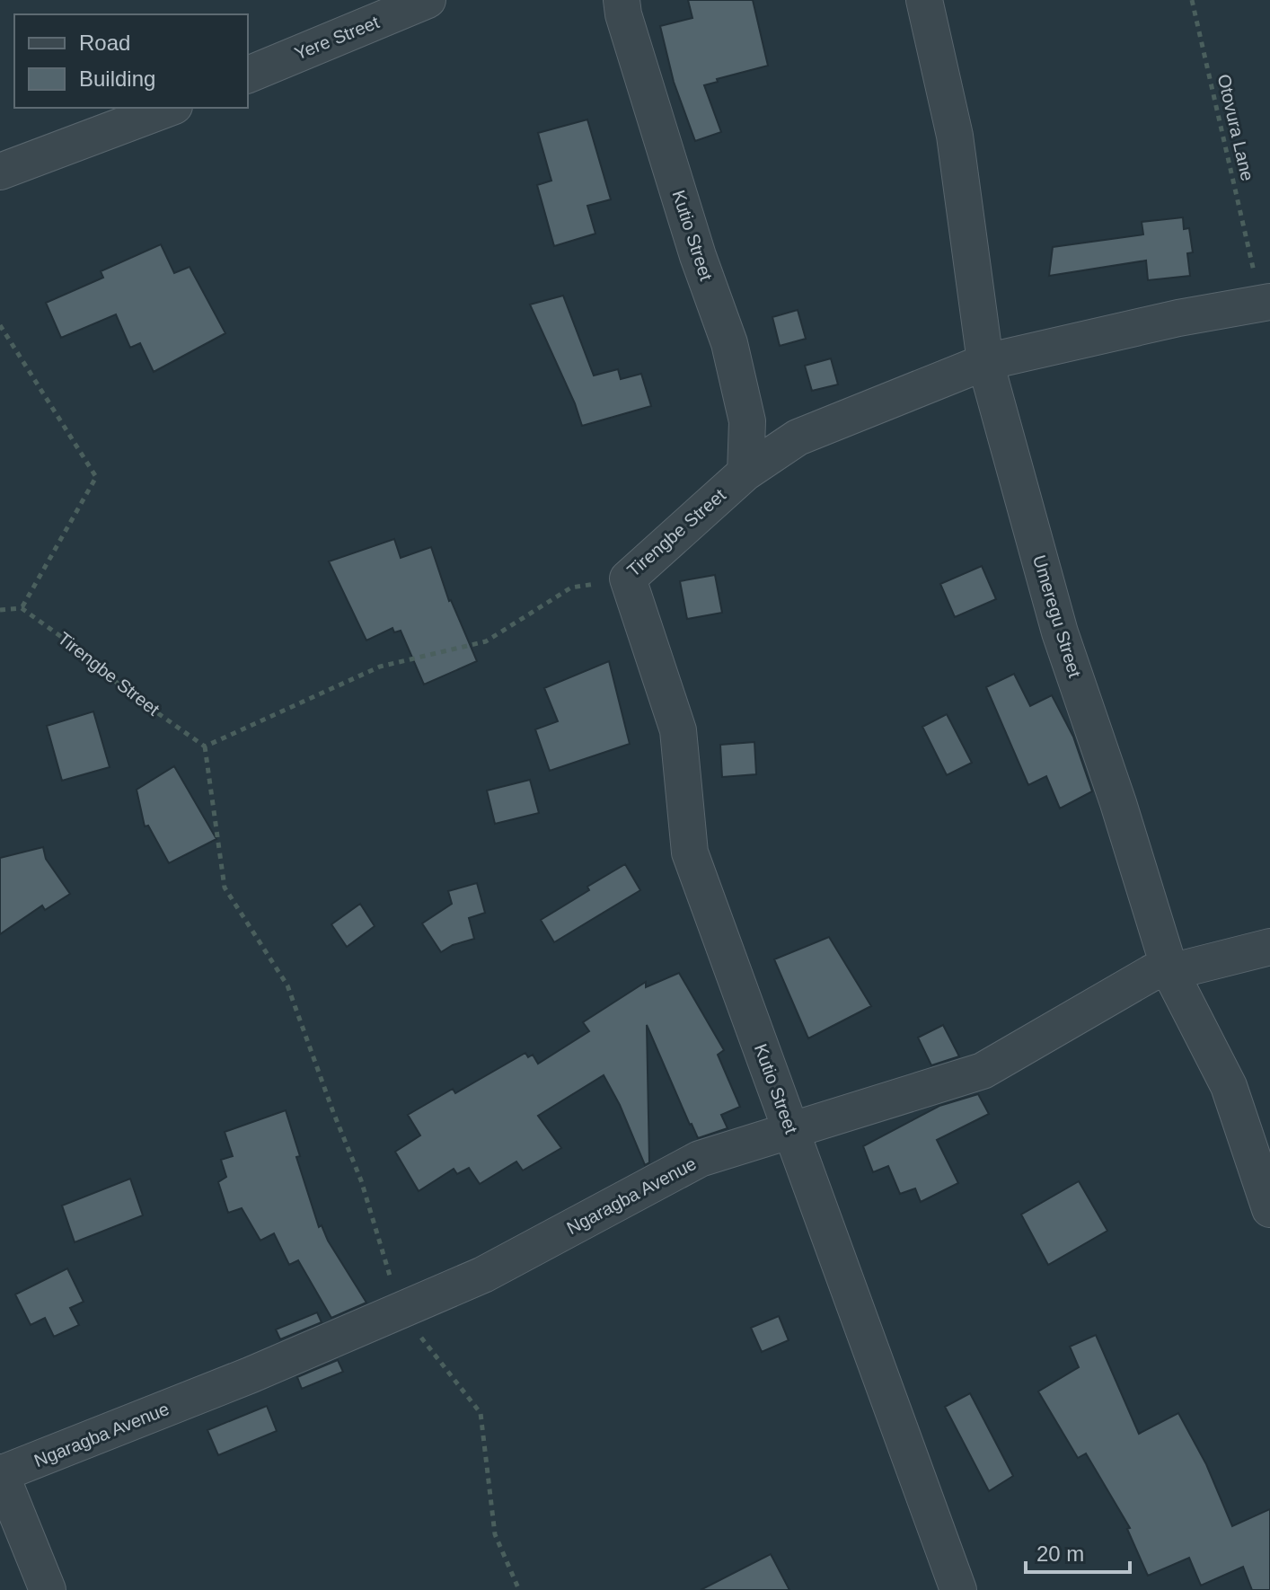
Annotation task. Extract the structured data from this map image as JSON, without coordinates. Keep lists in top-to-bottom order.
{
  "streets": {
    "street": [
      "Yere Street",
      "Kutio Street",
      "Tirengbe Street",
      "Umeregu Street",
      "Ngaragba Avenue"
    ],
    "path": ["Otovura Lane"]
  },
  "crossings": [
    ["Otovura Lane", "Tirengbe Street"],
    ["Kutio Street", "Tirengbe Street"],
    ["Kutio Street", "Ngaragba Avenue"],
    ["Tirengbe Street", "Umeregu Street"],
    ["Umeregu Street", "Ngaragba Avenue"]
  ],
  "legend": ["Road", "Building"],
  "scale_bar": "20 m"
}
